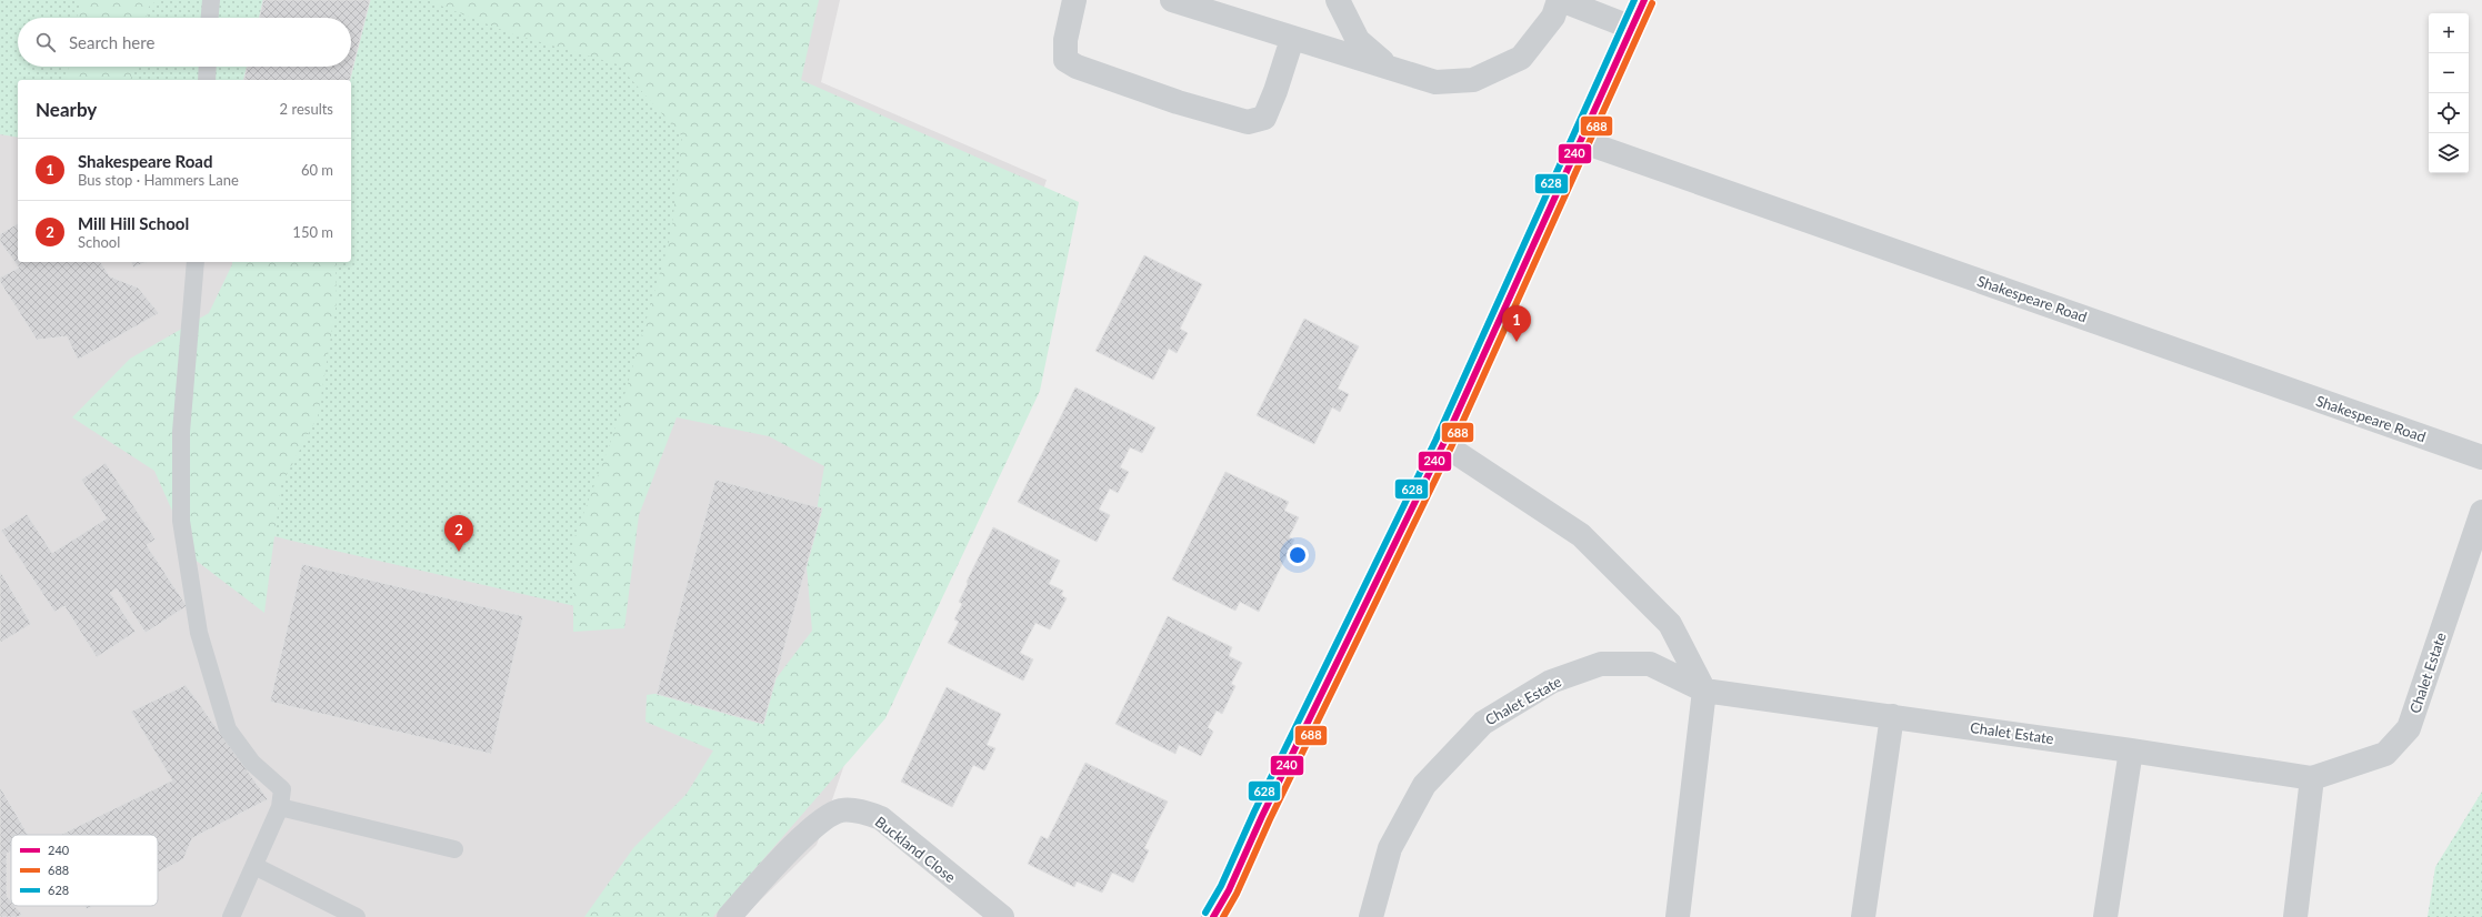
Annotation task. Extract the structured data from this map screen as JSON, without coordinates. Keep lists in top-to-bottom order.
{
  "streets": {
    "street": ["Shakespeare Road", "Chalet Estate", "Buckland Close"]
  },
  "lines": ["transit line 240", "transit line 628", "transit line 688"],
  "legend": ["240", "688", "628"],
  "page": {
    "map_buttons": ["+", "−"],
    "search": "Search here",
    "heading": ["Nearby", "2 results"],
    "list": [
      {
        "mark": "1",
        "name": "Shakespeare Road",
        "note": "Bus stop · Hammers Lane",
        "value": "60 m"
      },
      {
        "mark": "2",
        "name": "Mill Hill School",
        "note": "School",
        "value": "150 m"
      }
    ],
    "pins": ["1", "2"]
  }
}
